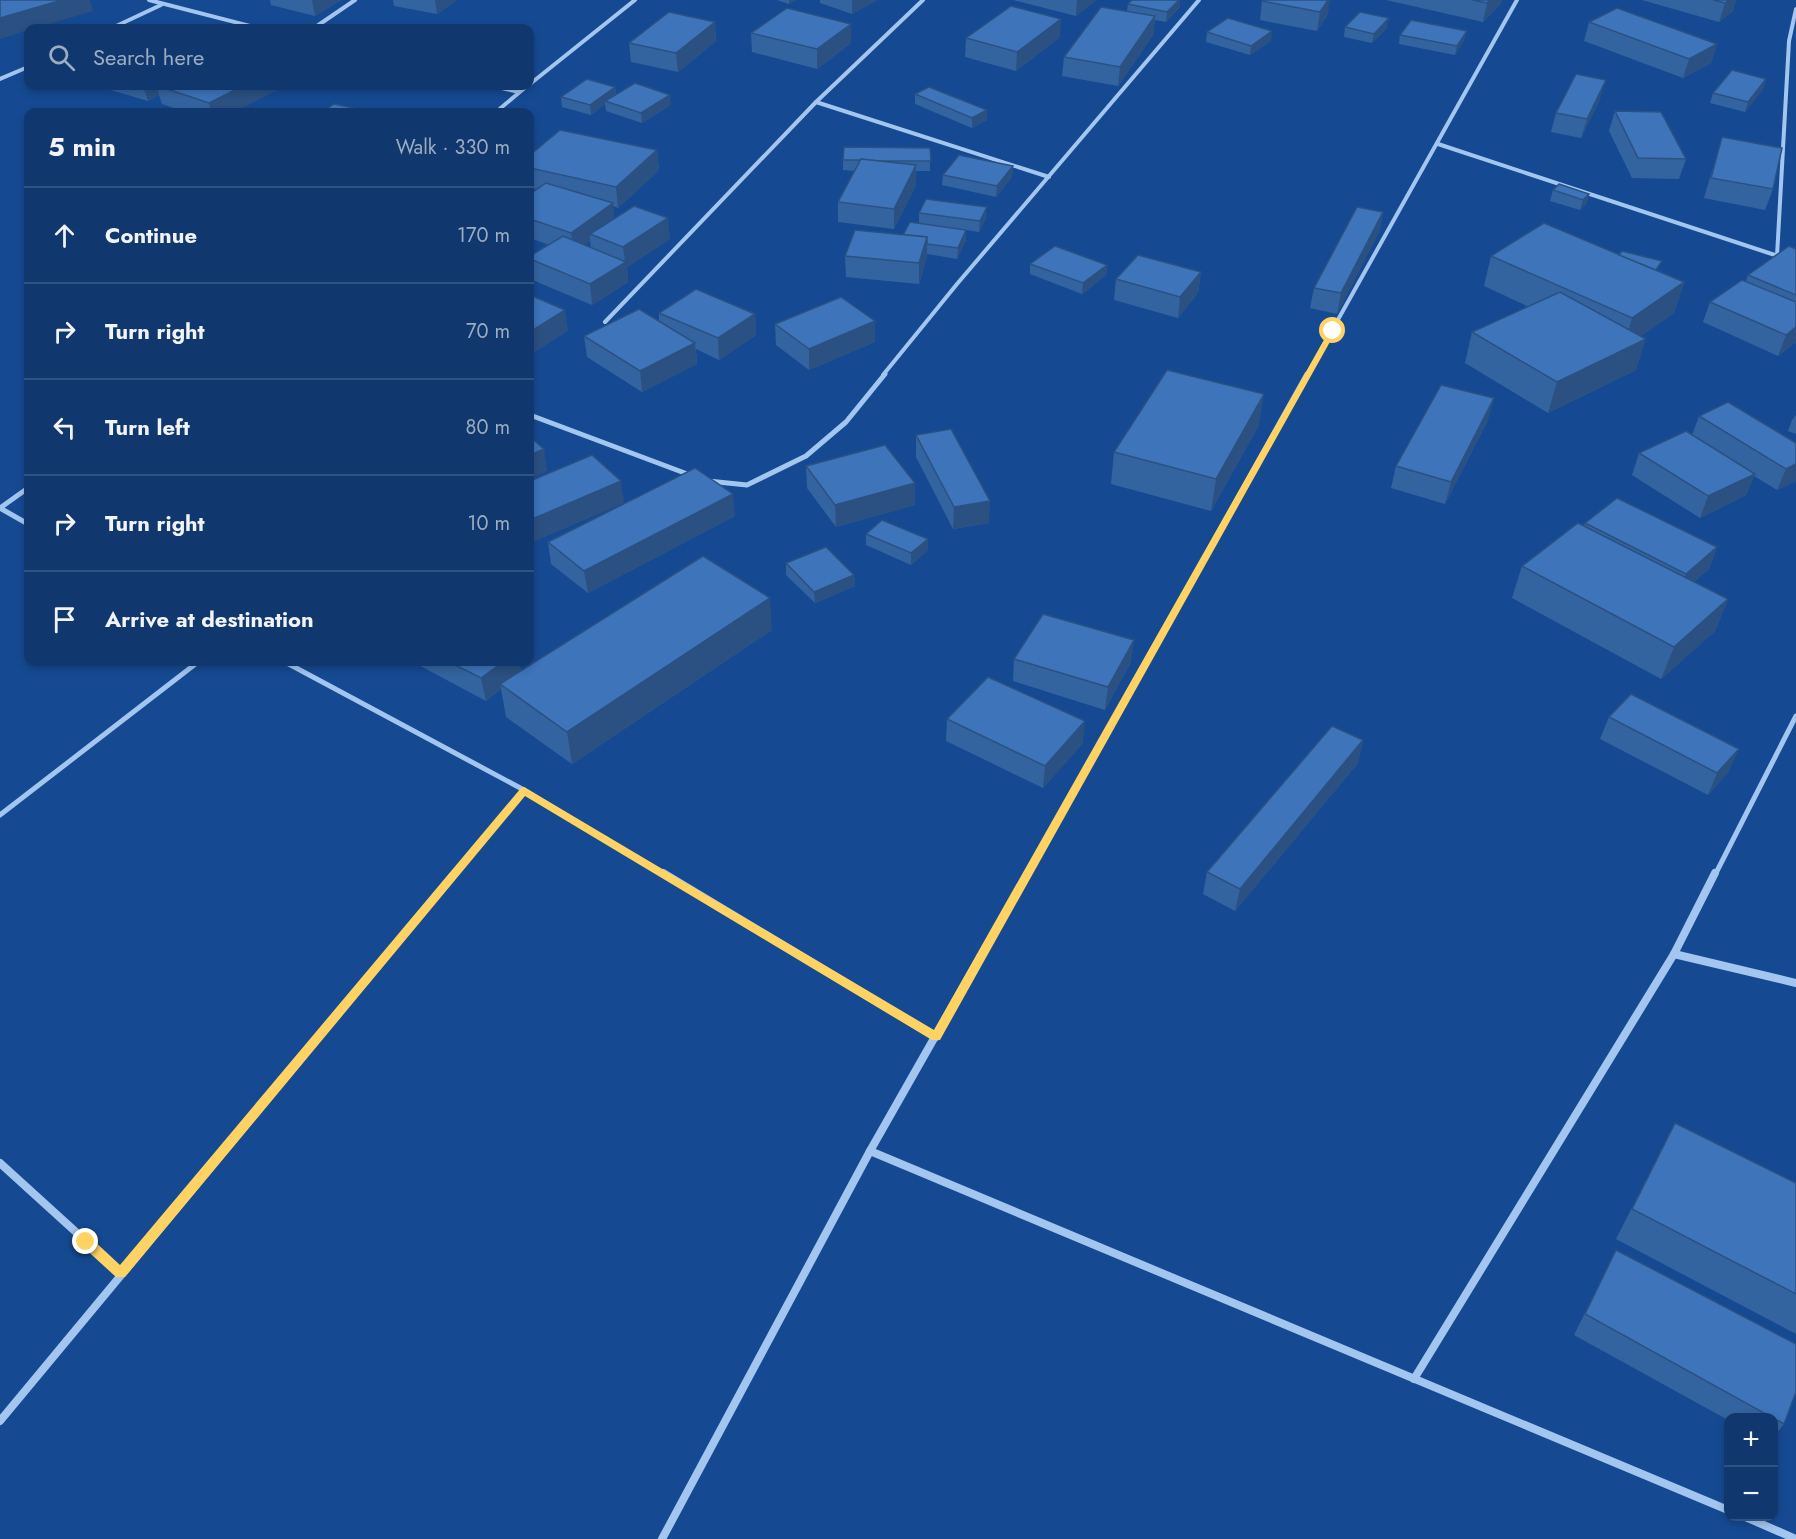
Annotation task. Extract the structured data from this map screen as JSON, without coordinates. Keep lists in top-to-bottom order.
{
  "page": {
    "search": "Search here",
    "heading": ["5 min", "Walk · 330 m"],
    "list": [
      ["Continue", "170 m"],
      ["Turn right", "70 m"],
      ["Turn left", "80 m"],
      ["Turn right", "10 m"],
      "Arrive at destination"
    ],
    "map_buttons": ["+", "−"]
  }
}
